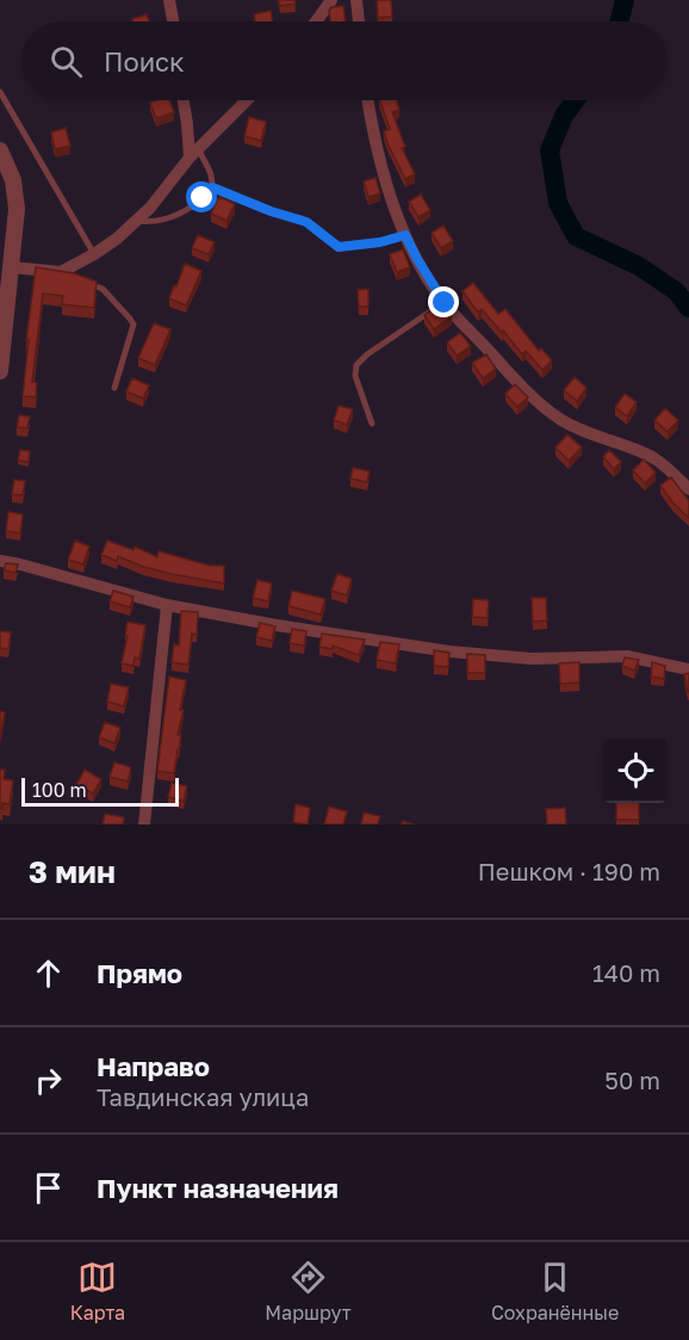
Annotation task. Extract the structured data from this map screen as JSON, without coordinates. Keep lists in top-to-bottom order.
{
  "scale_bar": "100 m",
  "page": {
    "search": "Поиск",
    "scale": "100 m",
    "heading": ["3 мин", "Пешком · 190 m"],
    "list": [
      ["Прямо", "140 m"],
      ["Направо", "Тавдинская улица", "50 m"],
      "Пункт назначения"
    ],
    "nav": ["Карта", "Маршрут", "Сохранённые"]
  }
}
